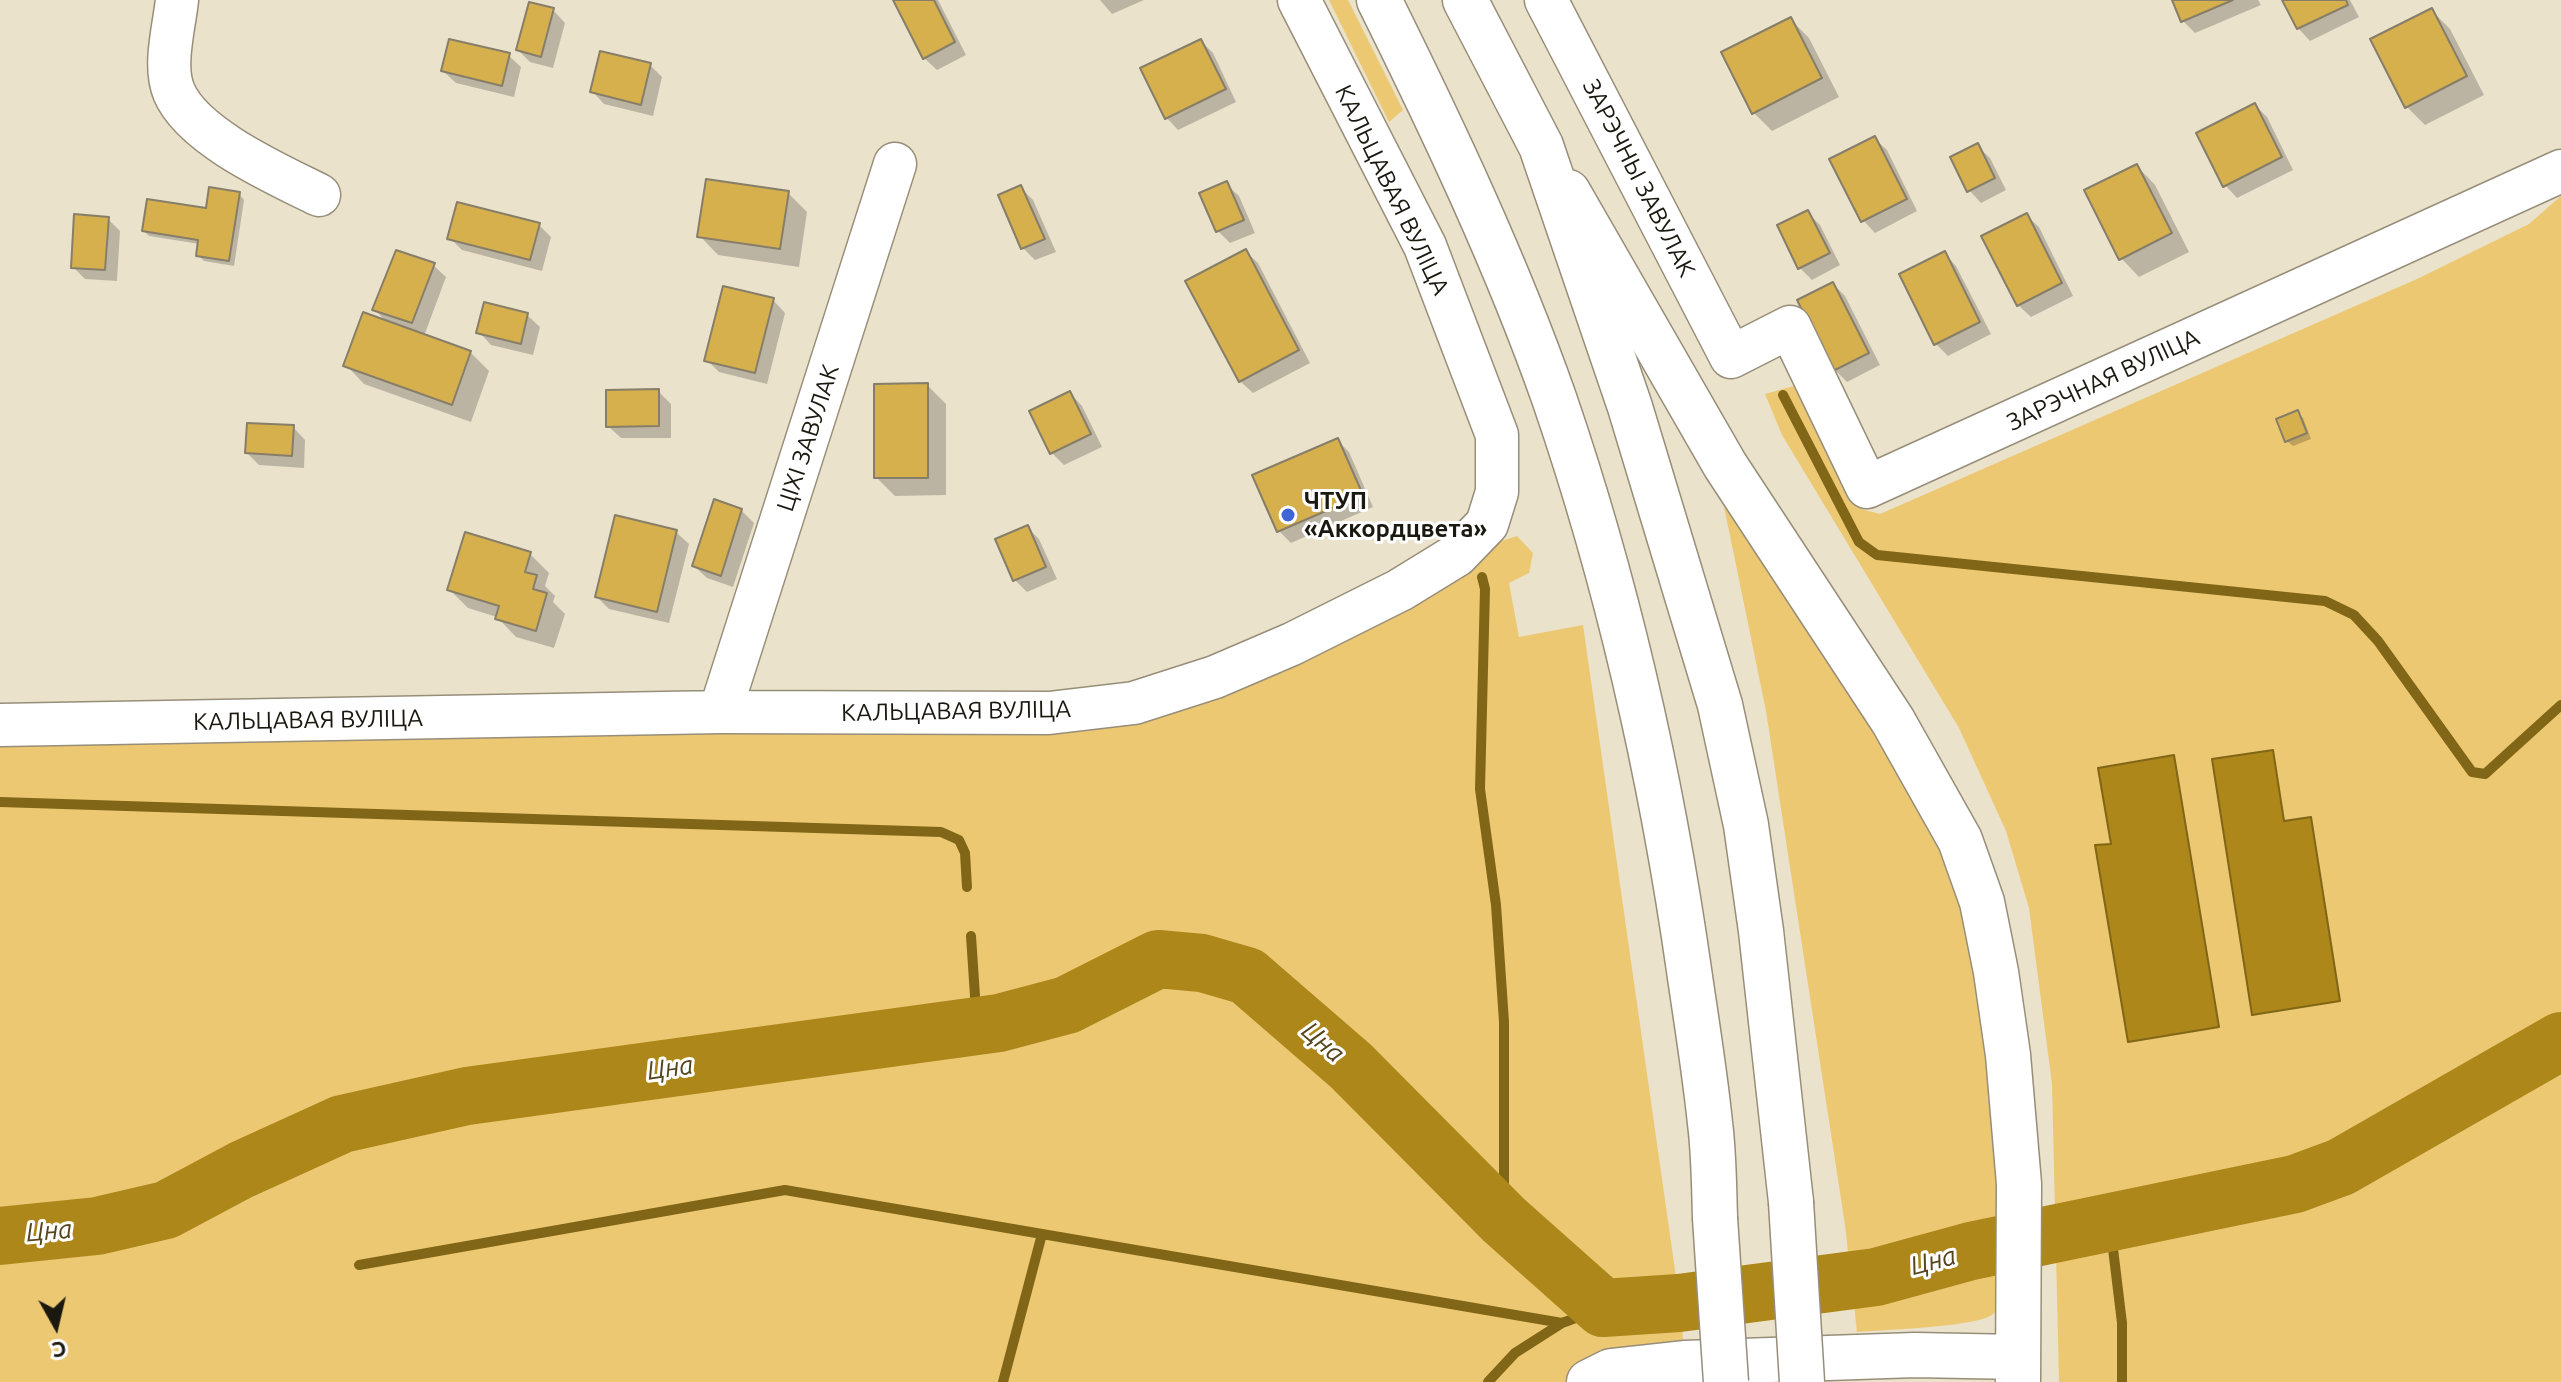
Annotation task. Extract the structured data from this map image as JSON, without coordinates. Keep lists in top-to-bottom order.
{
  "streets": {
    "street": [
      "ЗАРЭЧНЫ ЗАВУЛАК",
      "КАЛЬЦАВАЯ ВУЛІЦА",
      "ЗАРЭЧНАЯ ВУЛІЦА",
      "ЦІХІ ЗАВУЛАК"
    ]
  },
  "crossings": [
    ["ЗАРЭЧНЫ ЗАВУЛАК", "ЗАРЭЧНАЯ ВУЛІЦА"],
    ["КАЛЬЦАВАЯ ВУЛІЦА", "ЦІХІ ЗАВУЛАК"]
  ],
  "water": ["Цна"],
  "places": ["ЧТУП «Аккордцвета»"],
  "north": "bottom"
}
